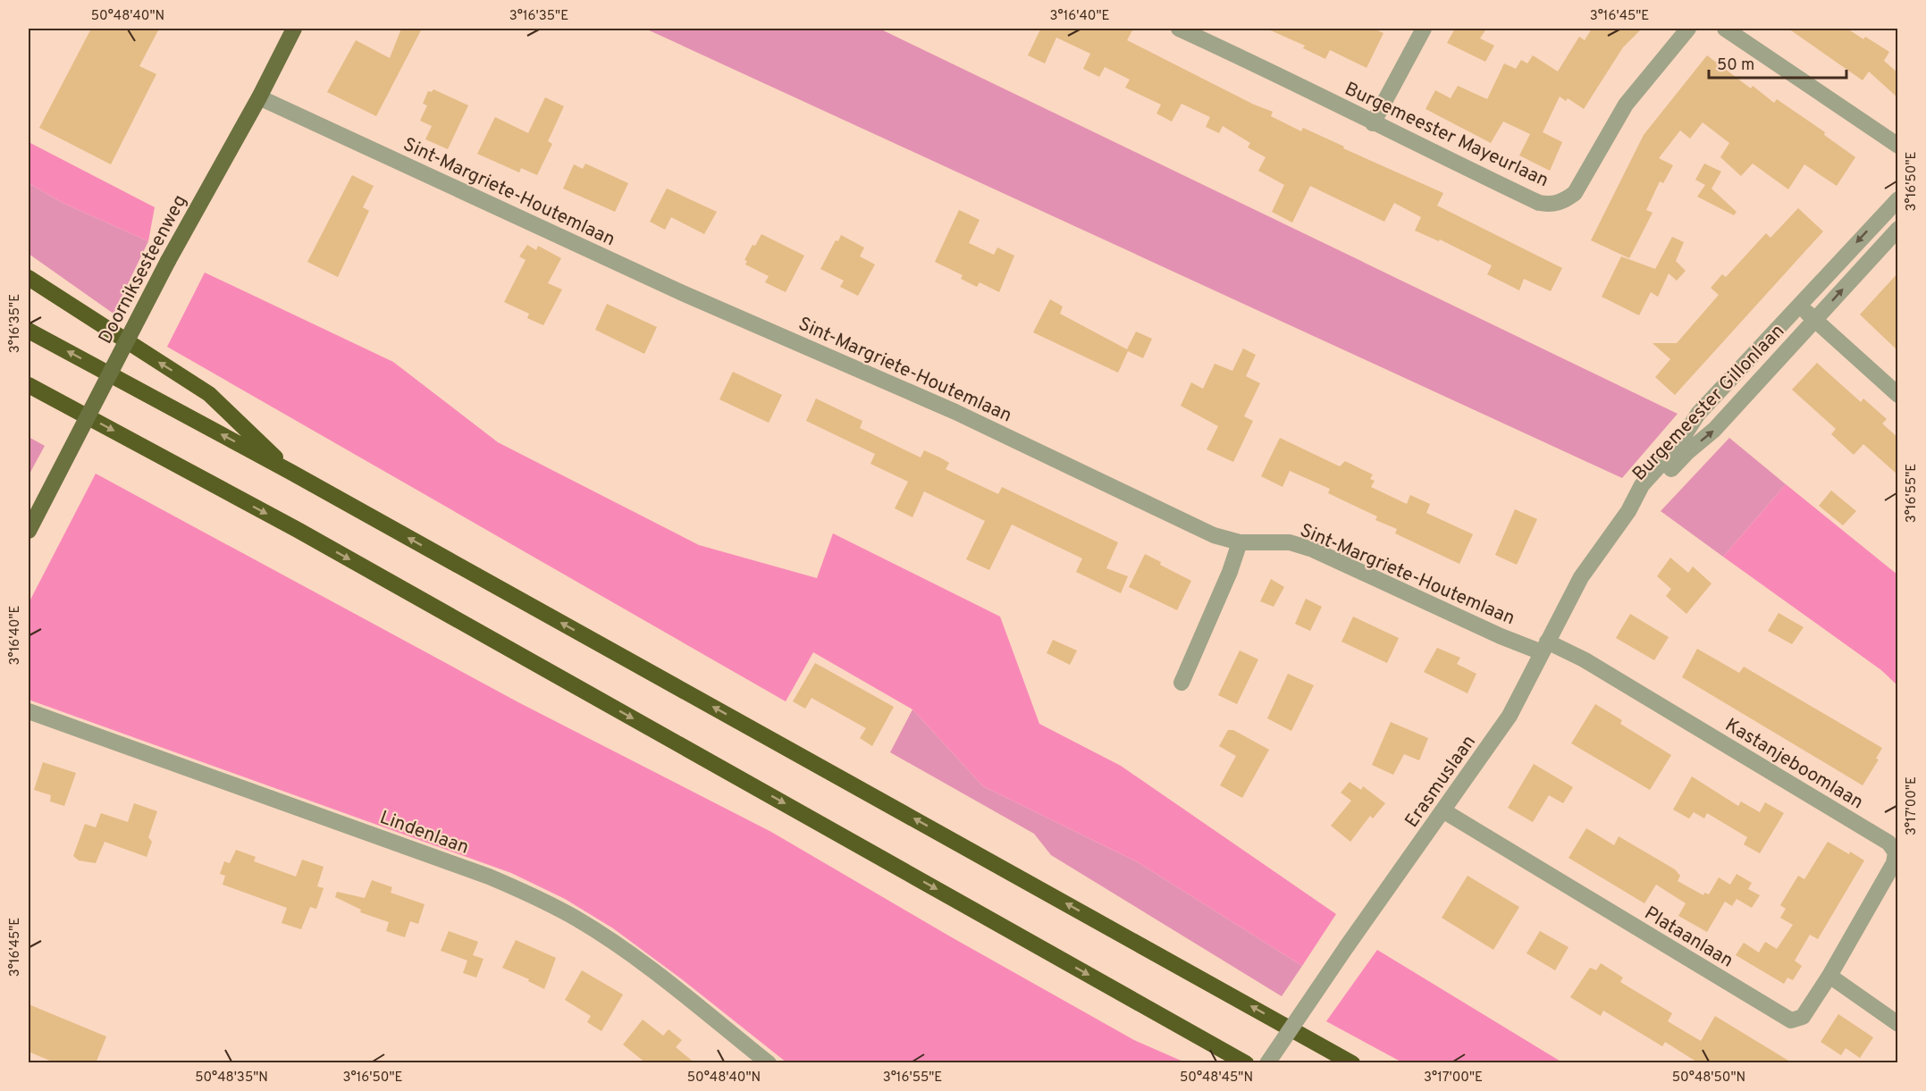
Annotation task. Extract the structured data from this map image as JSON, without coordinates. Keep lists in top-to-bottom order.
{
  "streets": {
    "main road": ["Doorniksesteenweg"],
    "street": [
      "Burgemeester Mayeurlaan",
      "Sint-Margriete-Houtemlaan",
      "Burgemeester Gillonlaan",
      "Kastanjeboomlaan",
      "Erasmuslaan",
      "Lindenlaan",
      "Plataanlaan"
    ]
  },
  "crossings": [
    ["Sint-Margriete-Houtemlaan", "Doorniksesteenweg"],
    ["Sint-Margriete-Houtemlaan", "Kastanjeboomlaan"],
    ["Sint-Margriete-Houtemlaan", "Erasmuslaan"],
    ["Burgemeester Gillonlaan", "Erasmuslaan"],
    ["Kastanjeboomlaan", "Erasmuslaan"],
    ["Kastanjeboomlaan", "Plataanlaan"],
    ["Erasmuslaan", "Plataanlaan"]
  ],
  "scale_bar": "50 m",
  "coordinates": [
    "50°48'40\"N",
    "3°16'35\"E",
    "3°16'40\"E",
    "3°16'45\"E",
    "3°16'50\"E",
    "3°16'55\"E",
    "3°17'00\"E",
    "50°48'35\"N",
    "50°48'45\"N",
    "50°48'50\"N"
  ]
}
